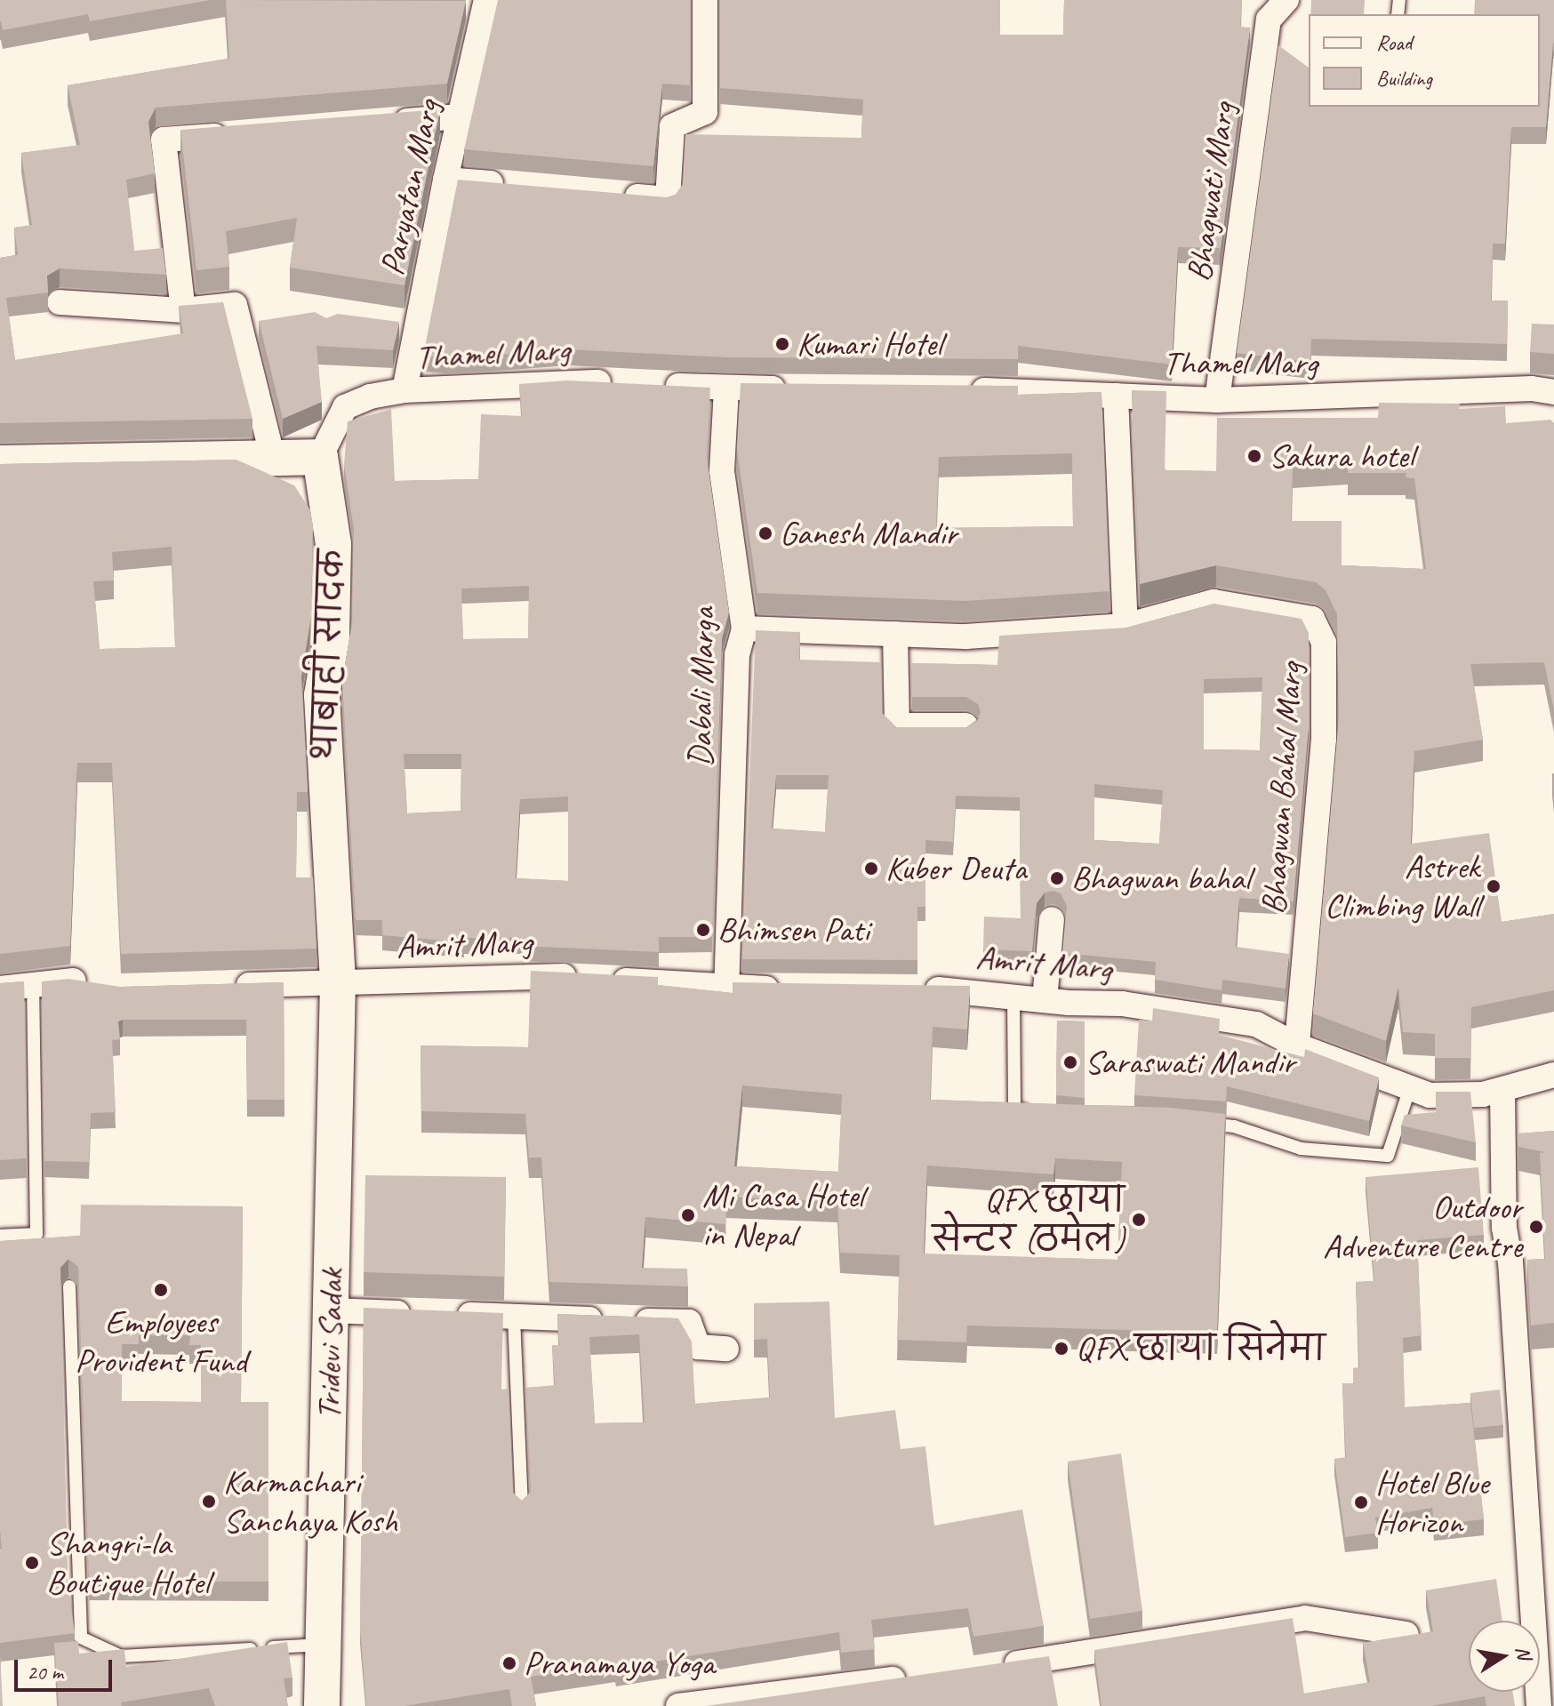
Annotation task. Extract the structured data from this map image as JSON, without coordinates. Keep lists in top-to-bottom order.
{
  "streets": {
    "street": [
      "Paryatan Marg",
      "Bhagwati Marg",
      "Thamel Marg",
      "थाबाही सादक",
      "Dabali Marga",
      "Bhagwan Bahal Marg",
      "Amrit Marg",
      "Tridevi Sadak"
    ]
  },
  "crossings": [
    ["Paryatan Marg", "Thamel Marg"],
    ["Bhagwati Marg", "Thamel Marg"],
    ["Thamel Marg", "थाबाही सादक"],
    ["थाबाही सादक", "Amrit Marg"],
    ["थाबाही सादक", "Tridevi Sadak"],
    ["Dabali Marga", "Bhagwan Bahal Marg"],
    ["Dabali Marga", "Amrit Marg"],
    ["Bhagwan Bahal Marg", "Amrit Marg"],
    ["Amrit Marg", "Tridevi Sadak"]
  ],
  "places": [
    "Kumari Hotel",
    "Sakura hotel",
    "Ganesh Mandir",
    "Kuber Deuta",
    "Bhagwan bahal",
    "Astrek Climbing Wall",
    "Bhimsen Pati",
    "Saraswati Mandir",
    "Mi Casa Hotel in Nepal",
    "QFX छाया सेन्टर (ठमेल)",
    "Outdoor Adventure Centre",
    "Employees Provident Fund",
    "QFX छाया सिनेमा",
    "Karmachari Sanchaya Kosh",
    "Hotel Blue Horizon",
    "Shangri-la Boutique Hotel",
    "Pranamaya Yoga"
  ],
  "legend": ["Road", "Building"],
  "scale_bar": "20 m",
  "north": "right"
}
